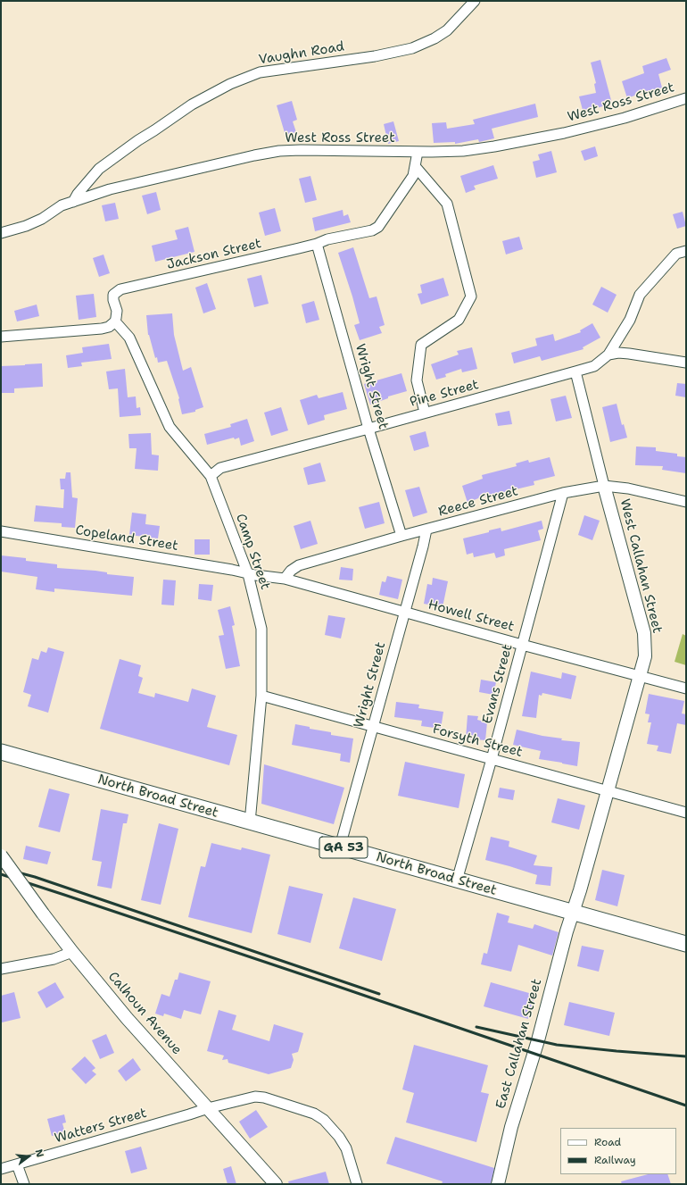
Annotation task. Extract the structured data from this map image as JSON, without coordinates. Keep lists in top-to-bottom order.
{
  "streets": {
    "main road": ["North Broad Street", "GA 53"],
    "street": [
      "Vaughn Road",
      "West Ross Street",
      "Jackson Street",
      "Wright Street",
      "Pine Street",
      "Reece Street",
      "Copeland Street",
      "Camp Street",
      "West Callahan Street",
      "Howell Street",
      "Evans Street",
      "Forsyth Street",
      "Calhoun Avenue",
      "East Callahan Street",
      "Watters Street"
    ]
  },
  "crossings": [
    ["Vaughn Road", "West Ross Street"],
    ["West Ross Street", "Jackson Street"],
    ["Jackson Street", "Wright Street"],
    ["Jackson Street", "Camp Street"],
    ["Wright Street", "Pine Street"],
    ["Wright Street", "Reece Street"],
    ["Wright Street", "Howell Street"],
    ["Wright Street", "Forsyth Street"],
    ["Wright Street", "North Broad Street"],
    ["Pine Street", "Camp Street"],
    ["Pine Street", "West Callahan Street"],
    ["Reece Street", "West Callahan Street"],
    ["Reece Street", "Howell Street"],
    ["Reece Street", "Evans Street"],
    ["Copeland Street", "Camp Street"],
    ["Copeland Street", "Howell Street"],
    ["Camp Street", "Howell Street"],
    ["Camp Street", "Forsyth Street"],
    ["Camp Street", "North Broad Street"],
    ["West Callahan Street", "Howell Street"],
    ["West Callahan Street", "Forsyth Street"],
    ["West Callahan Street", "North Broad Street"],
    ["West Callahan Street", "East Callahan Street"],
    ["Howell Street", "Evans Street"],
    ["Evans Street", "Forsyth Street"],
    ["Evans Street", "North Broad Street"],
    ["North Broad Street", "East Callahan Street"],
    ["Calhoun Avenue", "Watters Street"]
  ],
  "legend": ["Road", "Railway"],
  "north": "right"
}
